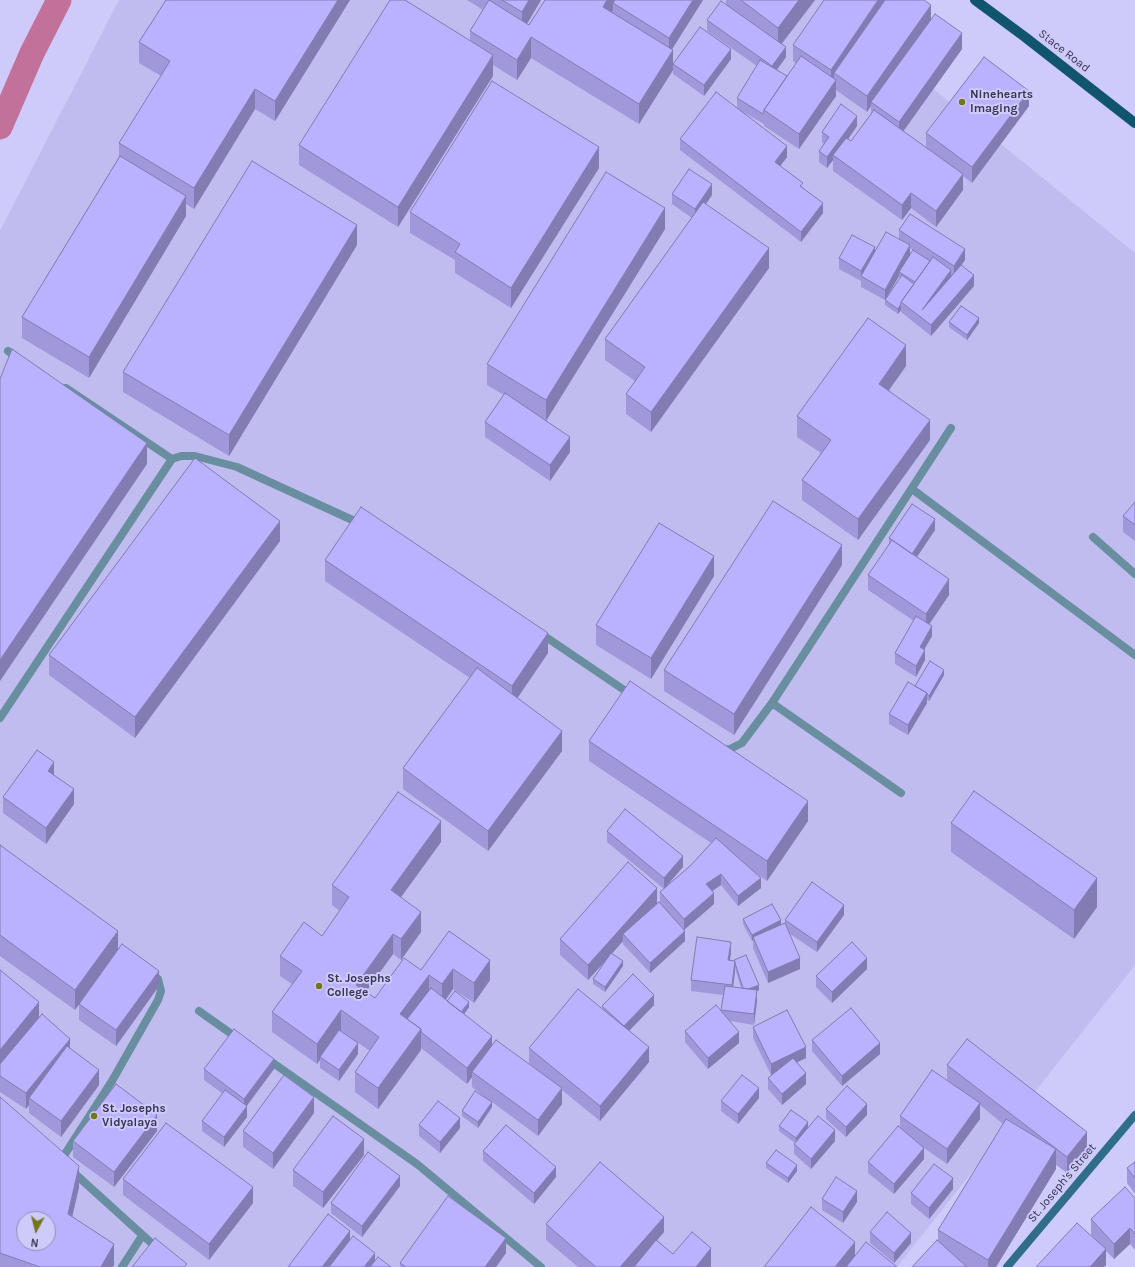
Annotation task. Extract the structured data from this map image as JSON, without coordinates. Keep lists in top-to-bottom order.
{
  "streets": {
    "main road": ["Stace Road", "St. Joseph's Street"]
  },
  "places": ["Ninehearts Imaging", "St. Josephs College", "St. Josephs Vidyalaya"],
  "north": "bottom"
}
